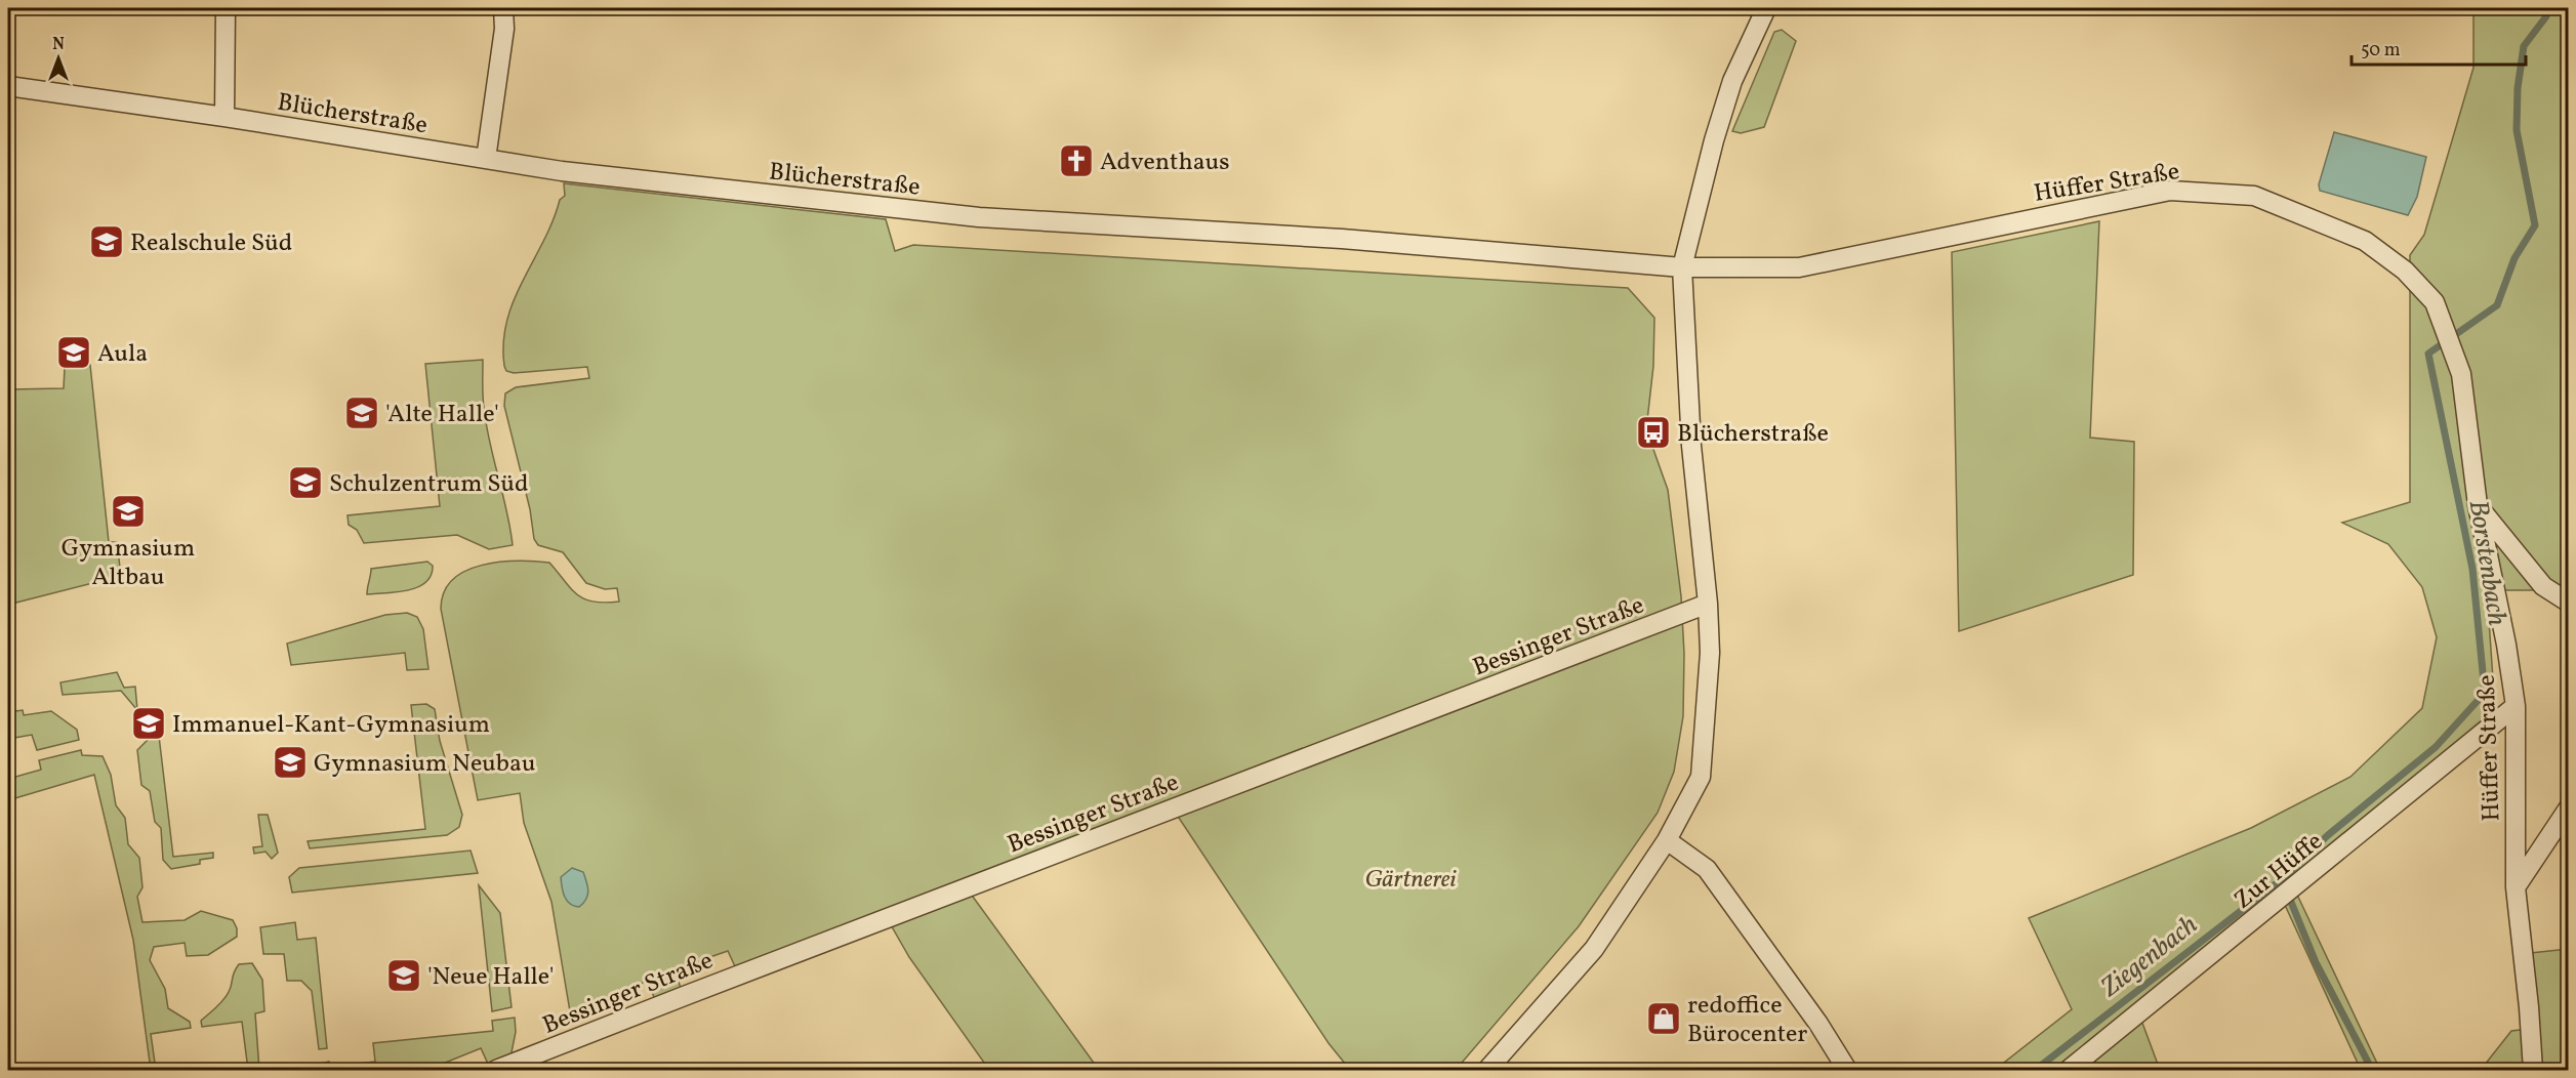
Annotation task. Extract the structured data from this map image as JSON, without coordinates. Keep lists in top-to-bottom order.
{
  "streets": {
    "street": [
      "Blücherstraße",
      "Hüffer Straße",
      "Bessinger Straße",
      "Zur Hüffe"
    ]
  },
  "crossings": [
    ["Blücherstraße", "Hüffer Straße"],
    ["Hüffer Straße", "Zur Hüffe"]
  ],
  "water": ["Borstenbach", "Ziegenbach"],
  "parks": ["Gärtnerei"],
  "places": {
    "church": ["Adventhaus"],
    "school or university": [
      "Realschule Süd",
      "Aula",
      "'Alte Halle'",
      "Schulzentrum Süd",
      "Gymnasium Altbau",
      "Immanuel-Kant-Gymnasium",
      "Gymnasium Neubau",
      "'Neue Halle'"
    ],
    "bus stop": ["Blücherstraße"],
    "shop": ["redoffice Bürocenter"]
  },
  "scale_bar": "50 m",
  "north": "top"
}
